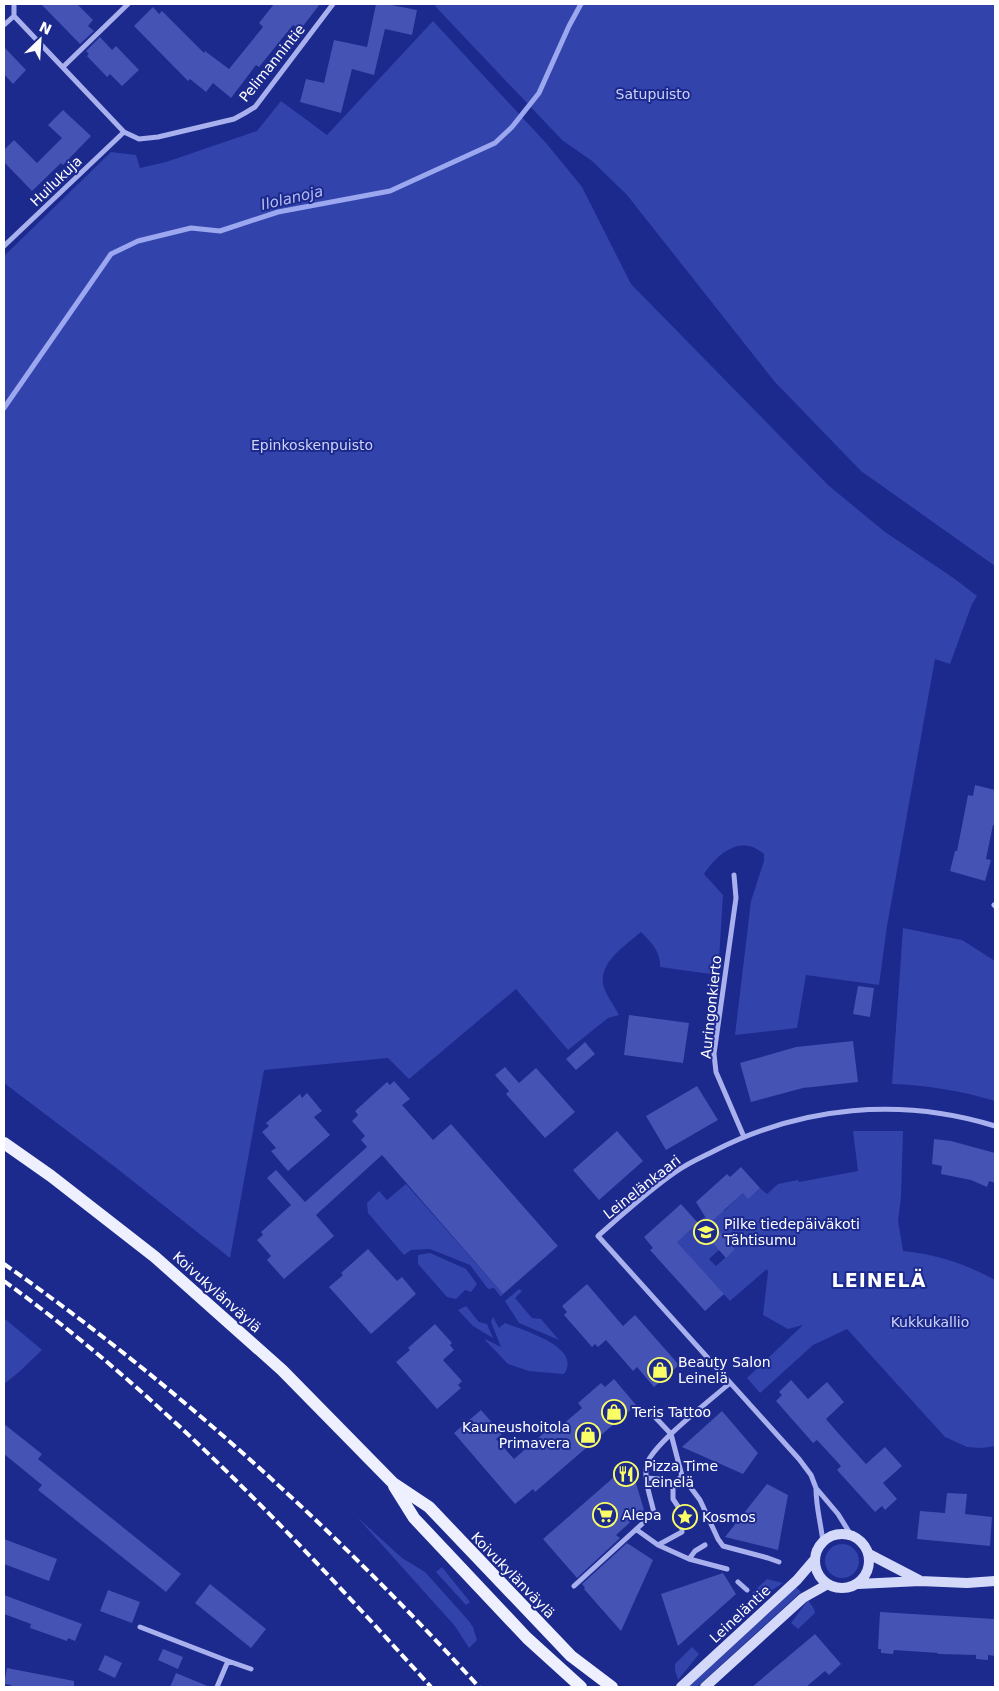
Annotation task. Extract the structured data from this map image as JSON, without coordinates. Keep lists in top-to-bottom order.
{
  "streets": {
    "main road": ["Koivukylänväylä", "Leineläntie"],
    "street": [
      "Pelimannintie",
      "Huilukuja",
      "Auringonkierto",
      "Leinelänkaari"
    ]
  },
  "crossings": [
    ["Pelimannintie", "Huilukuja"],
    ["Auringonkierto", "Leinelänkaari"],
    ["Leinelänkaari", "Leineläntie"]
  ],
  "districts": ["LEINELÄ"],
  "water": ["Ilolanoja"],
  "parks": ["Satupuisto", "Epinkoskenpuisto", "Kukkukallio"],
  "places": {
    "school or university": ["Pilke tiedepäiväkoti Tähtisumu"],
    "shop": ["Beauty Salon Leinelä", "Teris Tattoo", "Kauneushoitola Primavera"],
    "restaurant": ["Pizza Time Leinelä"],
    "supermarket": ["Alepa"],
    "place": ["Kosmos"]
  },
  "north": "top right"
}
